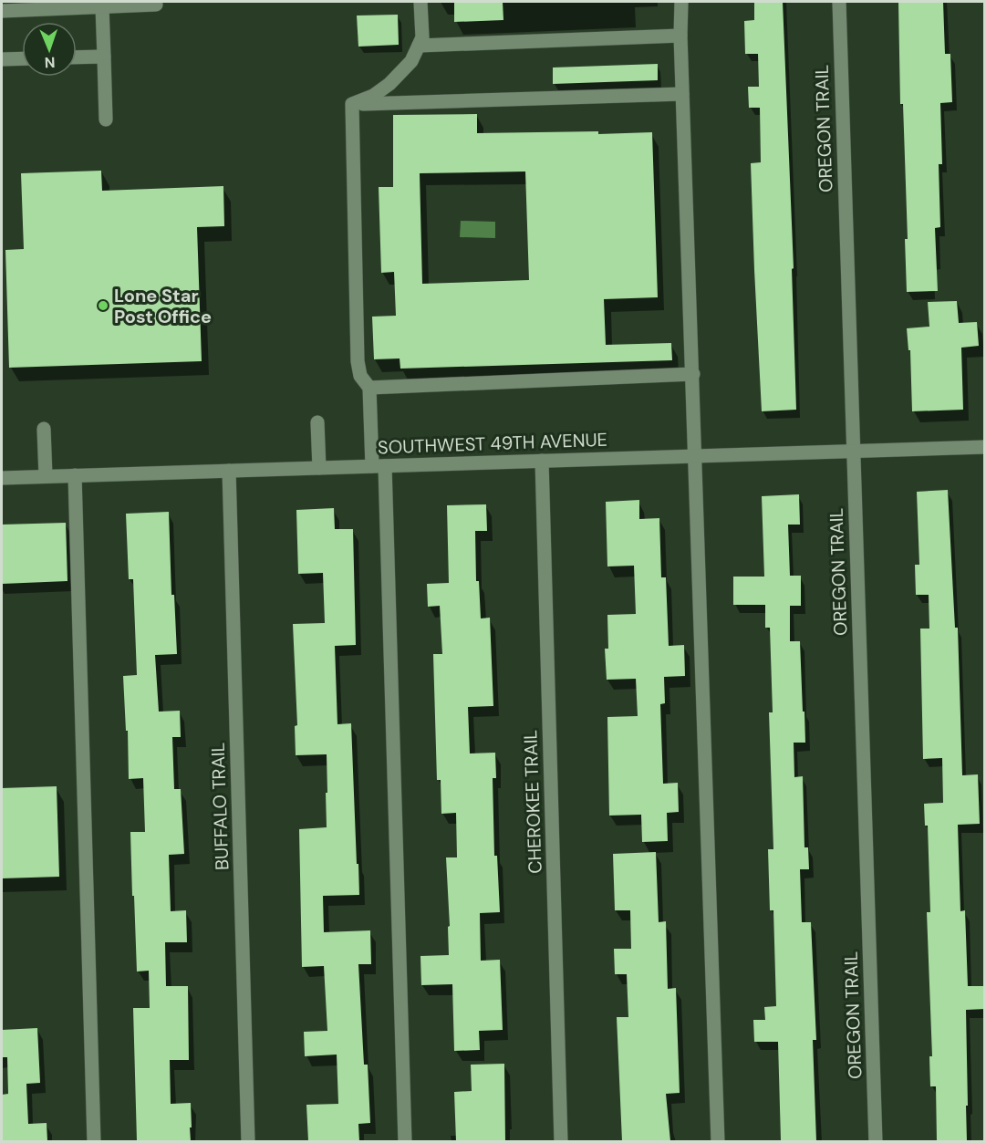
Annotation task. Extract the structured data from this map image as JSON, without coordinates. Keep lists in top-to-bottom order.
{
  "streets": {
    "street": [
      "OREGON TRAIL",
      "SOUTHWEST 49TH AVENUE",
      "CHEROKEE TRAIL",
      "BUFFALO TRAIL"
    ]
  },
  "crossings": [
    ["OREGON TRAIL", "SOUTHWEST 49TH AVENUE"],
    ["SOUTHWEST 49TH AVENUE", "CHEROKEE TRAIL"],
    ["SOUTHWEST 49TH AVENUE", "BUFFALO TRAIL"]
  ],
  "places": ["Lone Star Post Office"],
  "north": "bottom"
}
